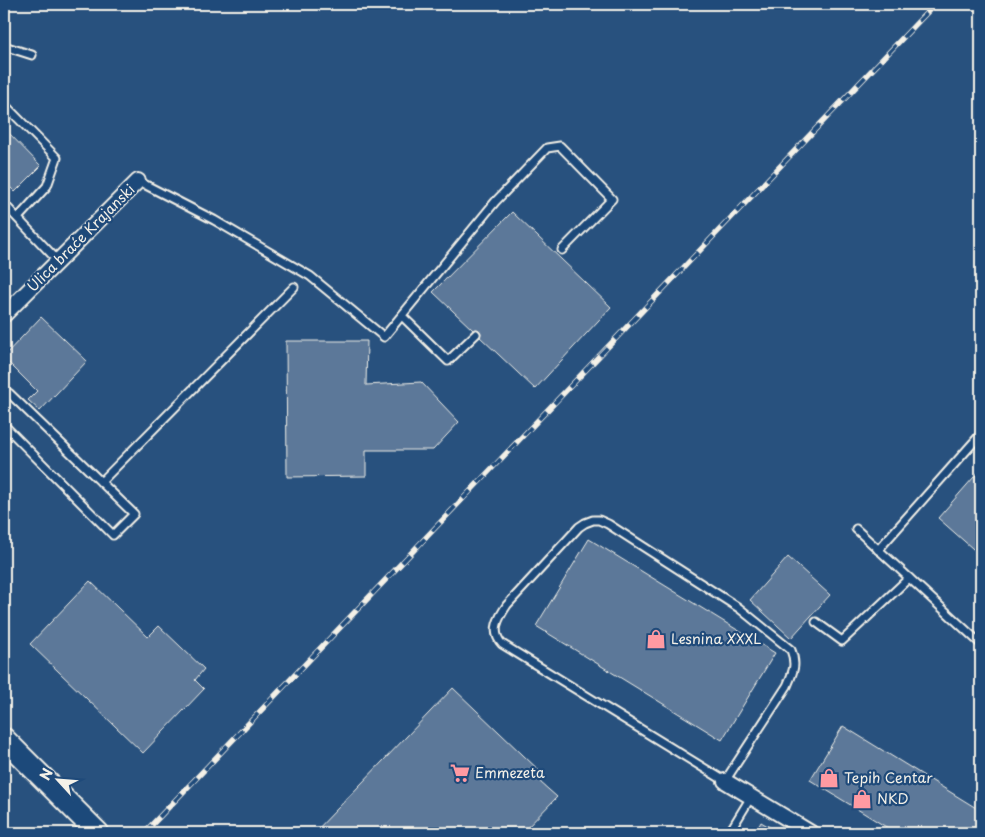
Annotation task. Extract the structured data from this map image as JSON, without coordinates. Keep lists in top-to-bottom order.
{
  "streets": {
    "street": ["Ulica braće Krajanski"]
  },
  "places": {
    "shop": ["Lesnina XXXL", "Tepih Centar", "NKD"],
    "supermarket": ["Emmezeta"]
  },
  "north": "top left"
}
